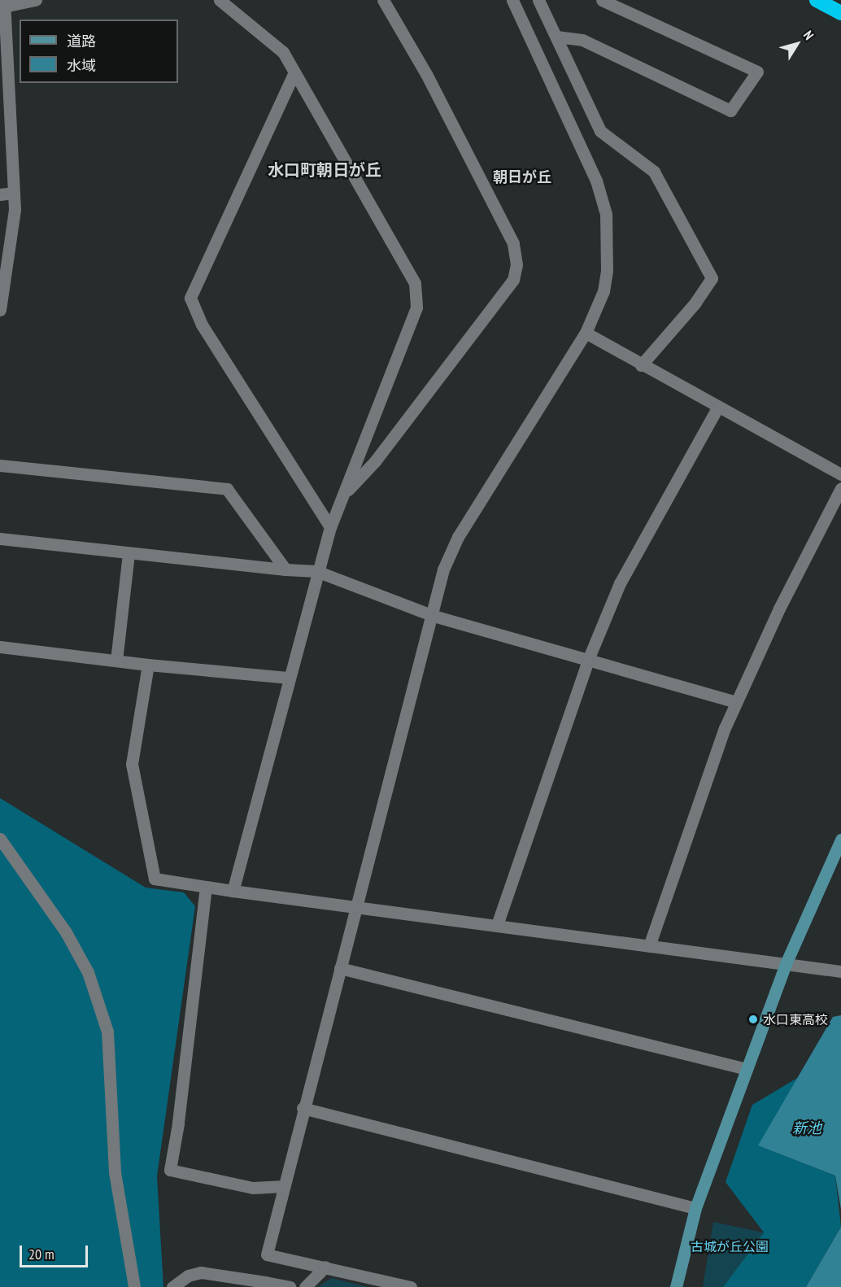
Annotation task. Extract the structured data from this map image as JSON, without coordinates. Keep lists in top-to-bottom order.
{
  "districts": ["水口町朝日が丘", "朝日が丘"],
  "water": ["新池"],
  "parks": ["古城が丘公園"],
  "places": ["水口東高校"],
  "legend": ["道路", "水域"],
  "scale_bar": "20 m",
  "north": "top right"
}
